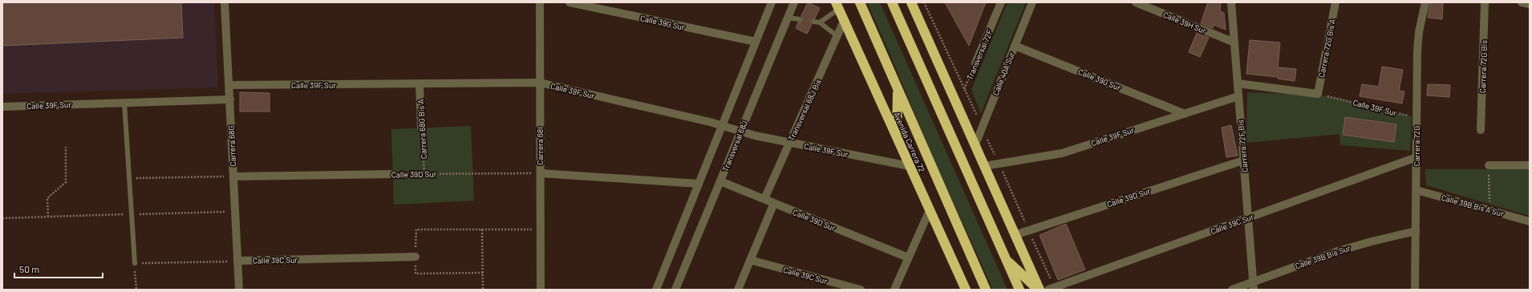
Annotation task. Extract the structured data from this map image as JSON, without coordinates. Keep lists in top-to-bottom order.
{
  "streets": {
    "highway": ["Avenida Carrera 72"],
    "street": [
      "Calle 39G Sur",
      "Calle 39H Sur",
      "Carrera 72G Bis A",
      "Transversal 72F",
      "Carrera 72G Bis",
      "Calle 40A Sur",
      "Calle 39F Sur",
      "Transversal 68J Bis",
      "Carrera 68G Bis A",
      "Carrera 68G",
      "Carrera 68I",
      "Transversal 68J",
      "Carrera 72F Bis",
      "Carrera 72G",
      "Calle 39D Sur",
      "Calle 39B Bis A Sur",
      "Calle 39C Sur",
      "Calle 39B Bis Sur"
    ]
  },
  "crossings": [
    ["Calle 39G Sur", "Calle 40A Sur"],
    ["Calle 39G Sur", "Calle 39F Sur"],
    ["Calle 39H Sur", "Carrera 72F Bis"],
    ["Carrera 72G Bis A", "Calle 39F Sur"],
    ["Calle 39F Sur", "Transversal 68J Bis"],
    ["Calle 39F Sur", "Carrera 68G Bis A"],
    ["Calle 39F Sur", "Avenida Carrera 72"],
    ["Calle 39F Sur", "Carrera 68G"],
    ["Calle 39F Sur", "Carrera 68I"],
    ["Calle 39F Sur", "Transversal 68J"],
    ["Calle 39F Sur", "Carrera 72F Bis"],
    ["Calle 39F Sur", "Carrera 72G"],
    ["Transversal 68J Bis", "Avenida Carrera 72"],
    ["Transversal 68J Bis", "Calle 39D Sur"],
    ["Carrera 68G Bis A", "Calle 39D Sur"],
    ["Carrera 68G", "Calle 39D Sur"],
    ["Carrera 68G", "Calle 39C Sur"],
    ["Carrera 68I", "Calle 39D Sur"],
    ["Transversal 68J", "Calle 39D Sur"],
    ["Carrera 72F Bis", "Calle 39D Sur"],
    ["Carrera 72F Bis", "Calle 39C Sur"],
    ["Carrera 72F Bis", "Calle 39B Bis Sur"],
    ["Carrera 72G", "Calle 39B Bis A Sur"],
    ["Carrera 72G", "Calle 39C Sur"],
    ["Carrera 72G", "Calle 39B Bis Sur"]
  ],
  "scale_bar": "50 m"
}
